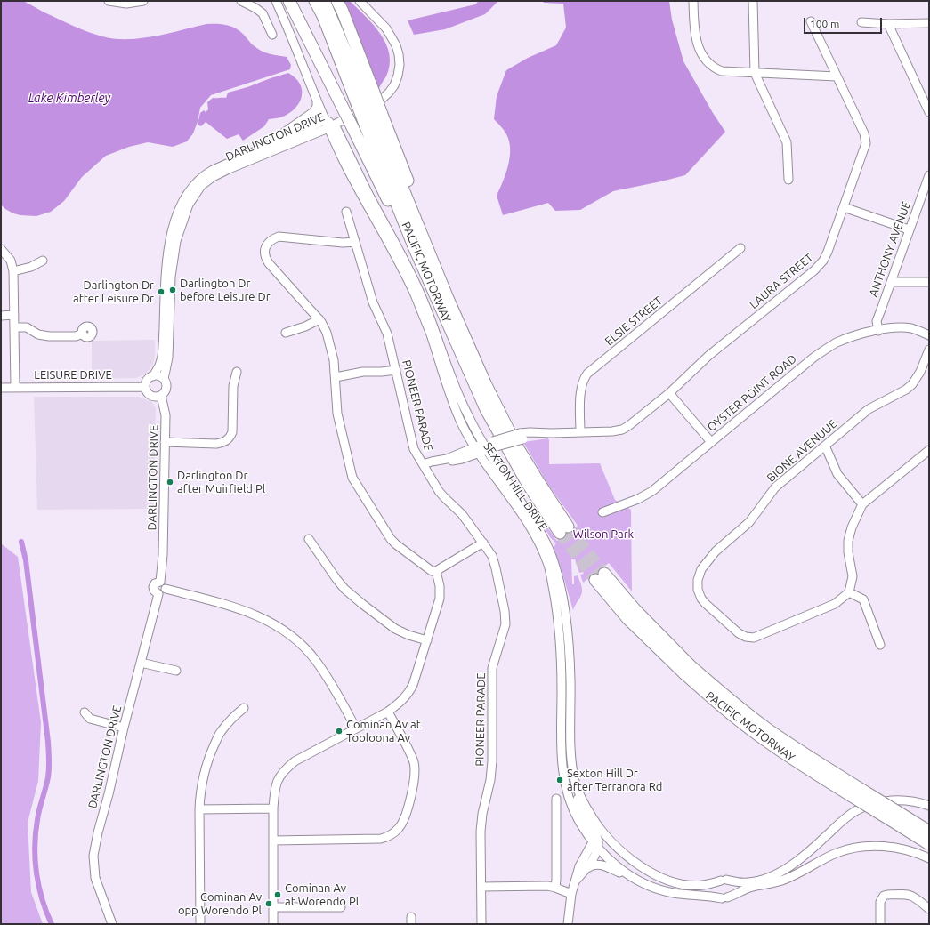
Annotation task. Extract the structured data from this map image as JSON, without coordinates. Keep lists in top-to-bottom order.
{
  "streets": {
    "highway": ["PACIFIC MOTORWAY"],
    "street": [
      "DARLINGTON DRIVE",
      "ANTHONY AVENUE",
      "LAURA STREET",
      "ELSIE STREET",
      "LEISURE DRIVE",
      "OYSTER POINT ROAD",
      "PIONEER PARADE",
      "BIONE AVENUUE",
      "SEXTON HILL DRIVE"
    ]
  },
  "crossings": [
    ["DARLINGTON DRIVE", "LEISURE DRIVE"],
    ["DARLINGTON DRIVE", "SEXTON HILL DRIVE"],
    ["ANTHONY AVENUE", "OYSTER POINT ROAD"],
    ["LAURA STREET", "ELSIE STREET"],
    ["LAURA STREET", "PIONEER PARADE"],
    ["LAURA STREET", "SEXTON HILL DRIVE"]
  ],
  "water": ["Lake Kimberley"],
  "parks": ["Wilson Park"],
  "places": [
    "Darlington Dr before Leisure Dr",
    "Darlington Dr after Leisure Dr",
    "Darlington Dr after Muirfield Pl",
    "Cominan Av at Tooloona Av",
    "Sexton Hill Dr after Terranora Rd",
    "Cominan Av at Worendo Pl",
    "Cominan Av opp Worendo Pl"
  ],
  "scale_bar": "100 m"
}
